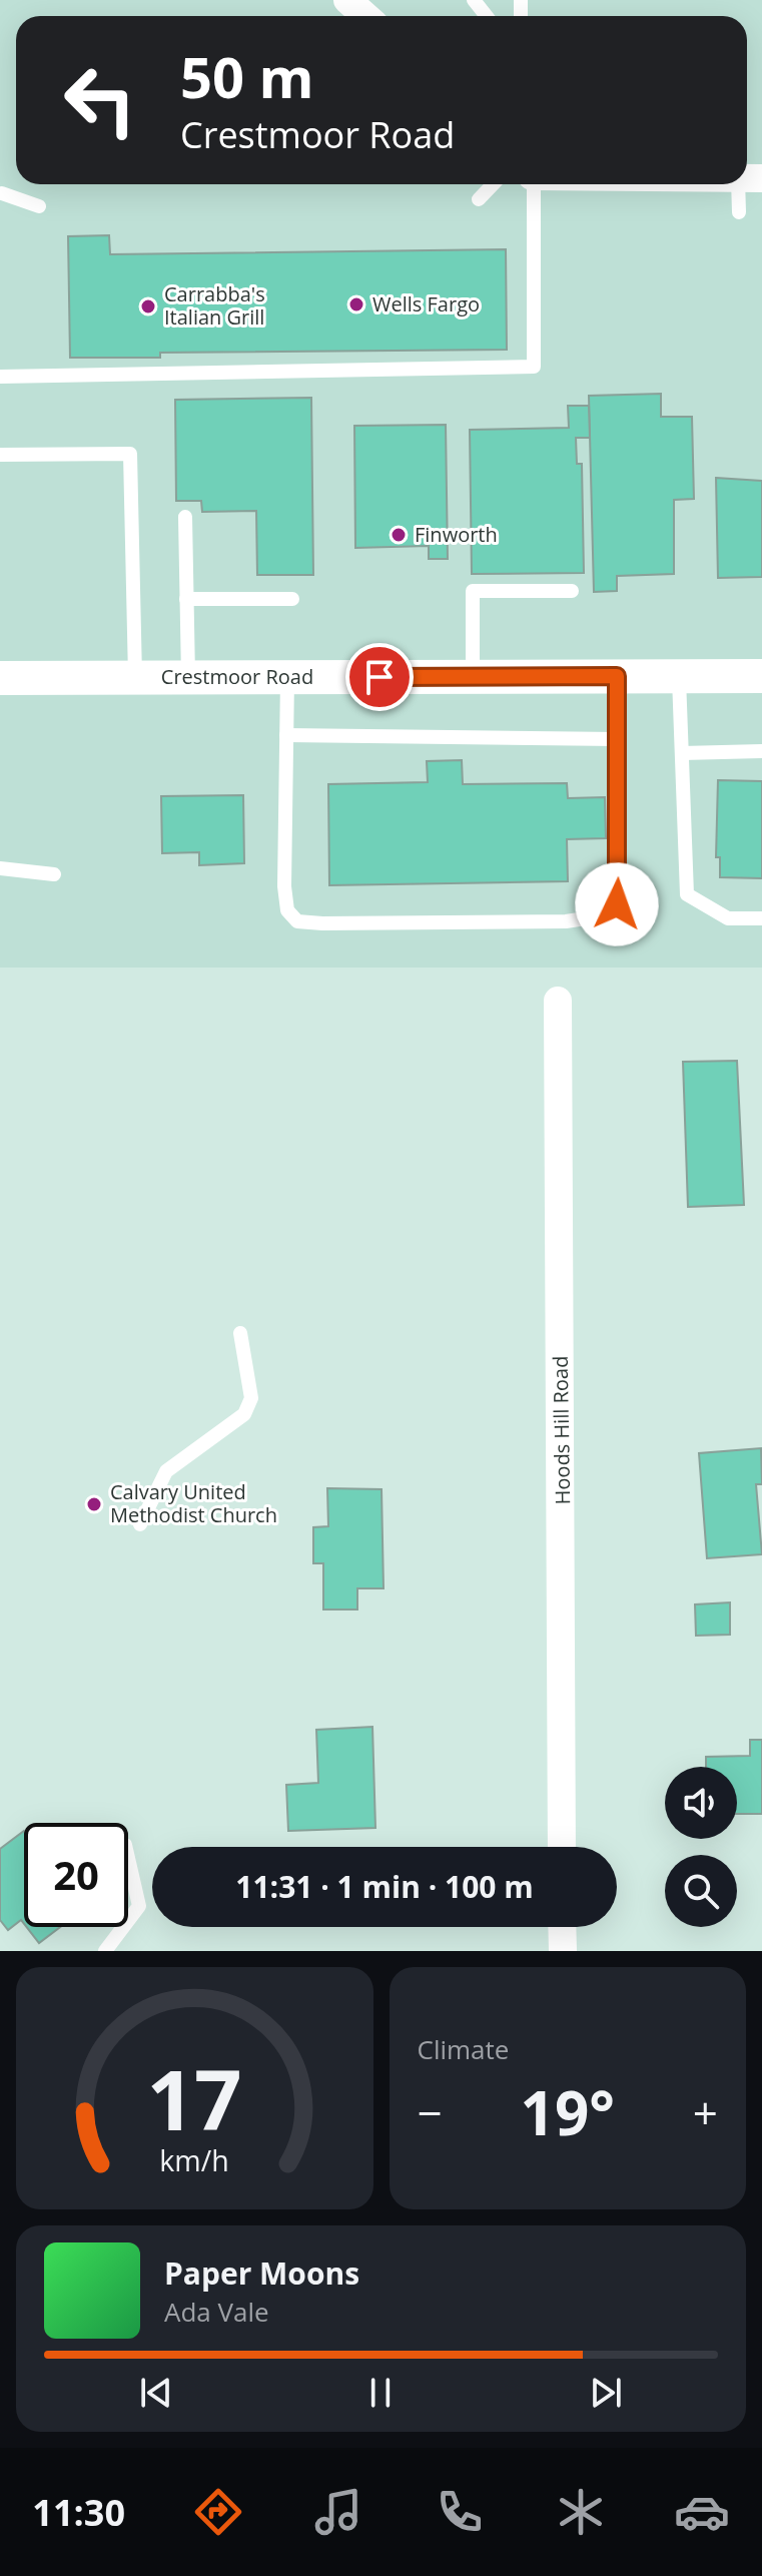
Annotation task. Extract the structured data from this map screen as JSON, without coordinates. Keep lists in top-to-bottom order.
{
  "streets": {
    "street": ["Crestmoor Road", "Hoods Hill Road"]
  },
  "places": [
    "Wells Fargo",
    "Carrabba's Italian Grill",
    "Finworth",
    "Calvary United Methodist Church"
  ],
  "page": {
    "turn": ["50 m", "Crestmoor Road"],
    "limit": "20",
    "trip": "11:31 · 1 min · 100 m",
    "tile": "Climate",
    "heat": ["−", "19°", "+"],
    "song": ["Paper Moons", "Ada Vale"],
    "tabs": "11:30",
    "gauge": ["17", "km/h"]
  }
}
